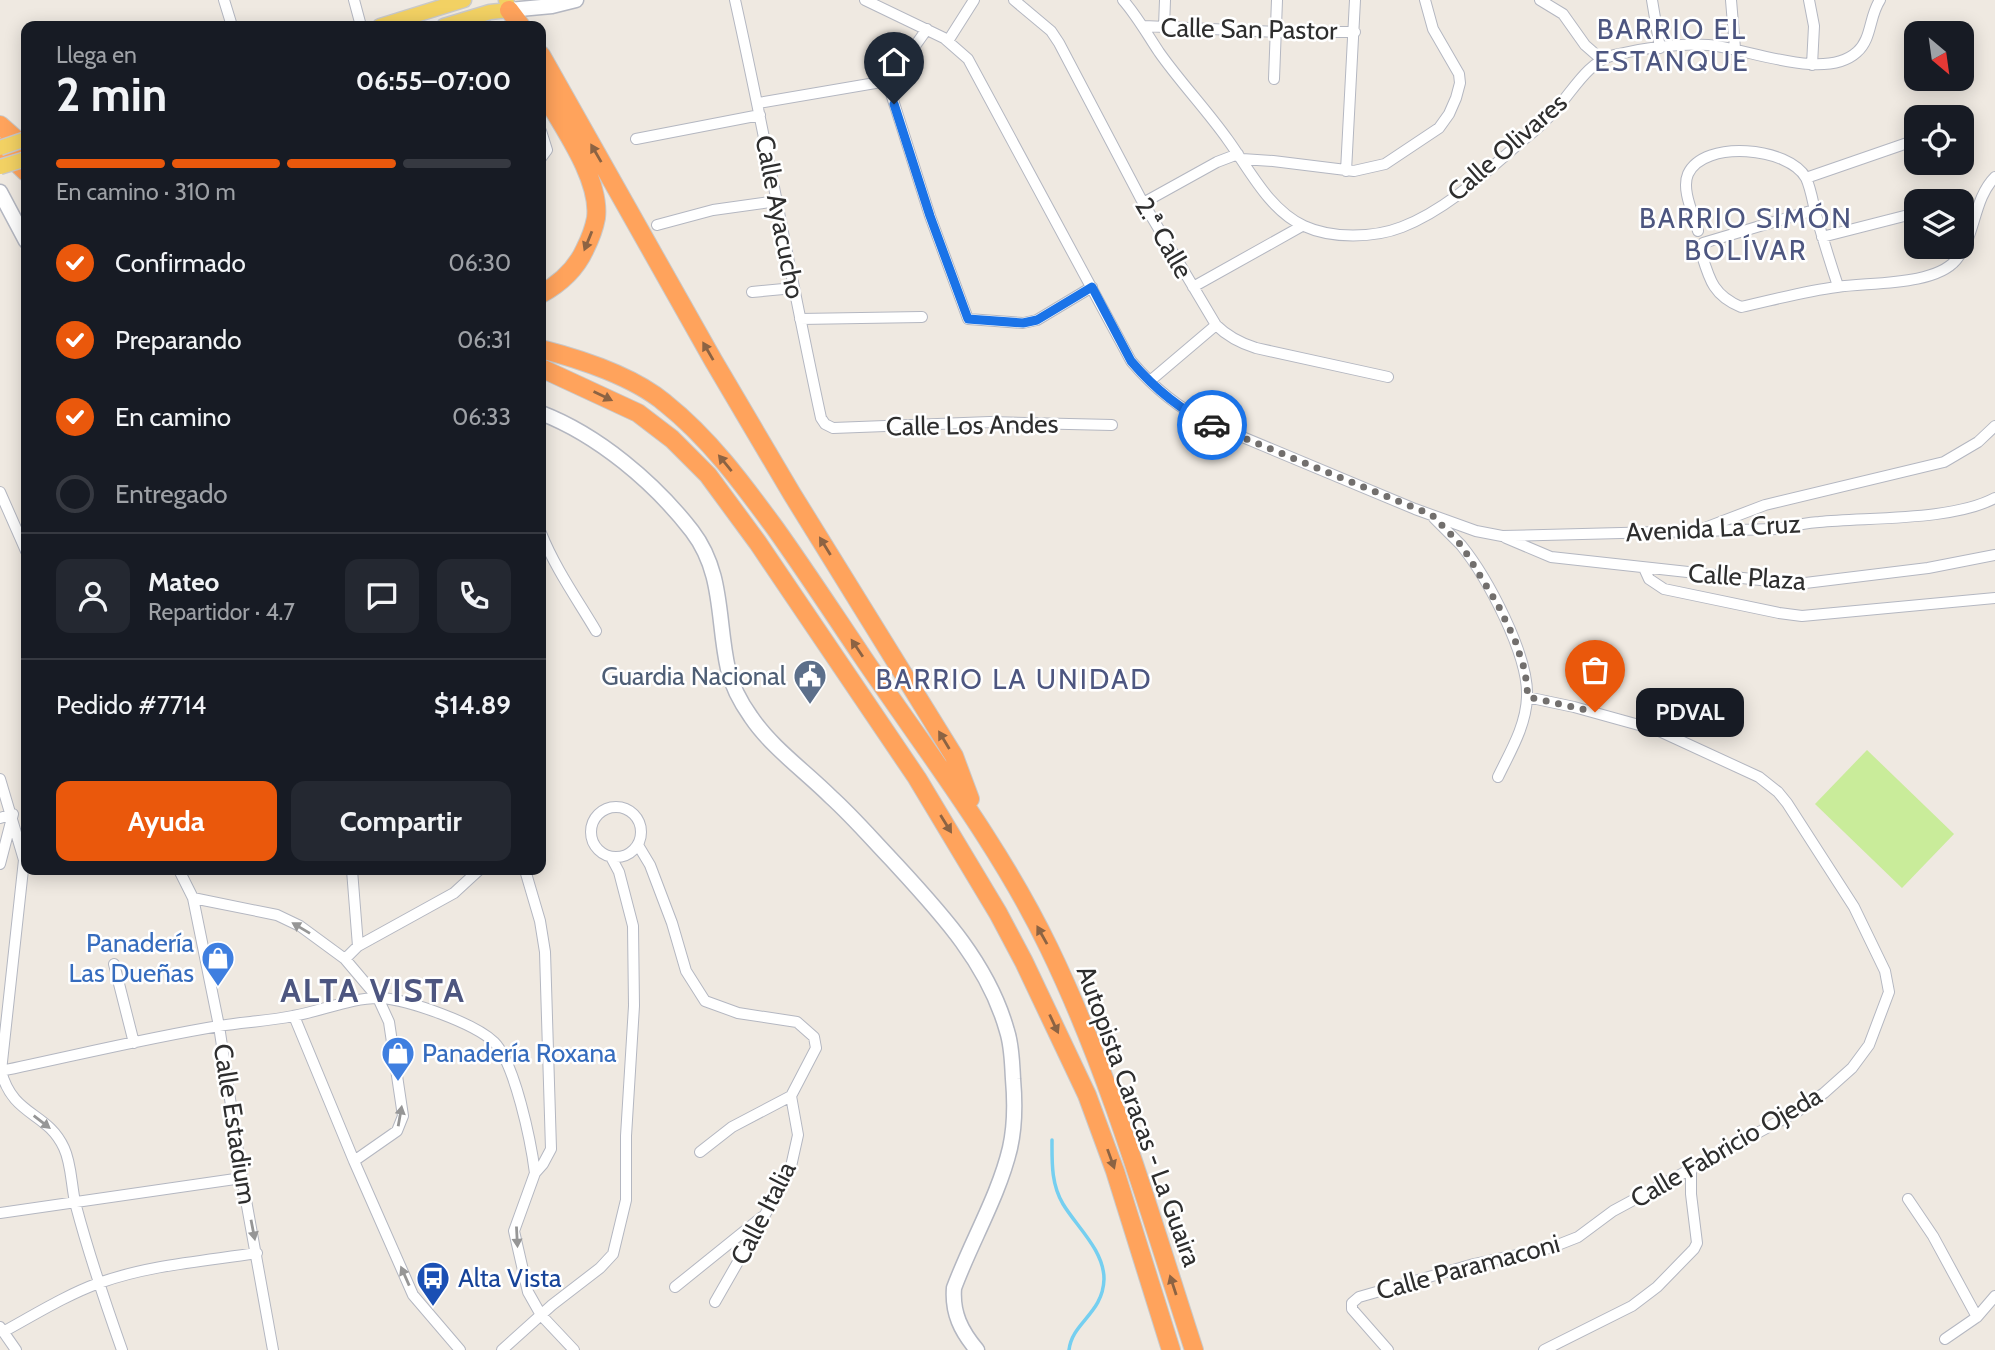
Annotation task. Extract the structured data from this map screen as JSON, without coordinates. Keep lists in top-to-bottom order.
{
  "streets": {
    "highway": ["Autopista Caracas - La Guaira"],
    "street": [
      "Calle San Pastor",
      "Calle Olivares",
      "Calle Ayacucho",
      "2.ª Calle",
      "Calle Los Andes",
      "Avenida La Cruz",
      "Calle Plaza",
      "Calle Estadium",
      "Calle Fabricio Ojeda",
      "Calle Italia",
      "Calle Paramaconi"
    ]
  },
  "crossings": [
    ["Calle San Pastor", "Calle Olivares"],
    ["Calle Ayacucho", "Calle Los Andes"],
    ["Avenida La Cruz", "Calle Plaza"],
    ["Calle Fabricio Ojeda", "Calle Paramaconi"]
  ],
  "districts": [
    "BARRIO EL ESTANQUE",
    "BARRIO SIMÓN BOLÍVAR",
    "BARRIO LA UNIDAD",
    "ALTA VISTA"
  ],
  "places": {
    "public building": ["Guardia Nacional"],
    "other": ["PDVAL"],
    "shop": ["Panadería Las Dueñas", "Panadería Roxana"],
    "bus stop": ["Alta Vista"]
  },
  "north": "bottom right",
  "page": {
    "heading": ["2 min", "Llega en", "06:55–07:00"],
    "panel": [
      "Mateo",
      "Repartidor · 4.7",
      "Pedido #7714",
      "$14.89"
    ],
    "bar": "En camino · 310 m",
    "list": [
      ["Confirmado", "06:30"],
      ["Preparando", "06:31"],
      ["En camino", "06:33"],
      "Entregado"
    ],
    "bubble": "PDVAL",
    "buttons": ["Ayuda", "Compartir"]
  }
}
